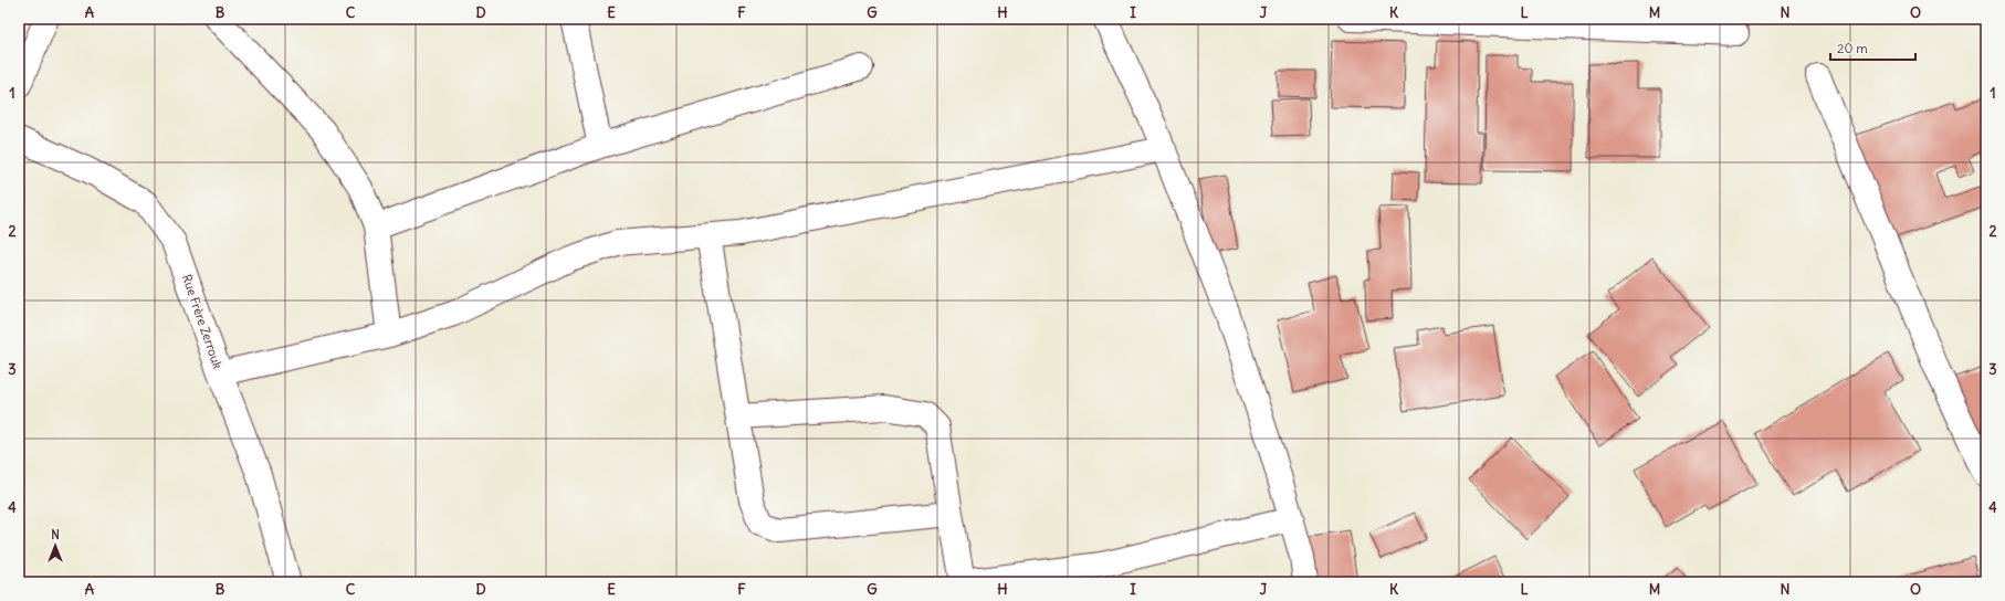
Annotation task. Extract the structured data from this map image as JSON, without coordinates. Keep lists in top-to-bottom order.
{
  "streets": {
    "street": ["Rue Frère Zerrouk"]
  },
  "scale_bar": "20 m",
  "north": "top",
  "grid": {
    "columns": [
      "A",
      "B",
      "C",
      "D",
      "E",
      "F",
      "G",
      "H",
      "I",
      "J",
      "K",
      "L",
      "M",
      "N",
      "O"
    ],
    "rows": [
      "1",
      "2",
      "3",
      "4"
    ]
  }
}
